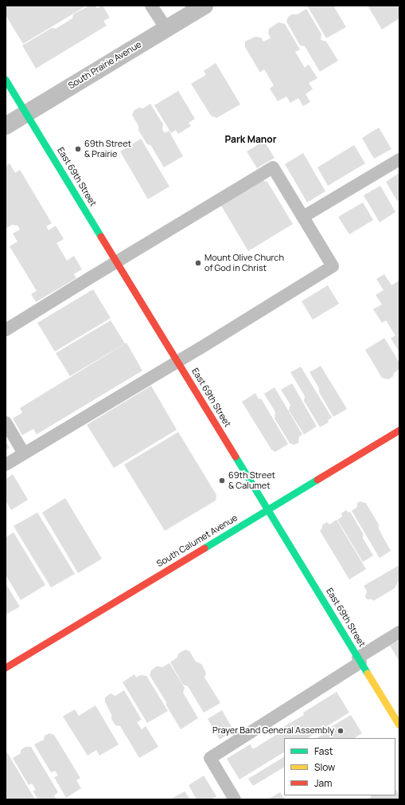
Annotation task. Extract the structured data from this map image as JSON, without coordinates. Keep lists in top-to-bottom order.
{
  "streets": {
    "street": ["South Prairie Avenue", "East 69th Street", "South Calumet Avenue"]
  },
  "crossings": [
    ["South Prairie Avenue", "East 69th Street"],
    ["East 69th Street", "South Calumet Avenue"]
  ],
  "districts": ["Park Manor"],
  "places": [
    "69th Street & Prairie",
    "Mount Olive Church of God in Christ",
    "69th Street & Calumet",
    "Prayer Band General Assembly"
  ],
  "legend": ["Fast", "Slow", "Jam"]
}
